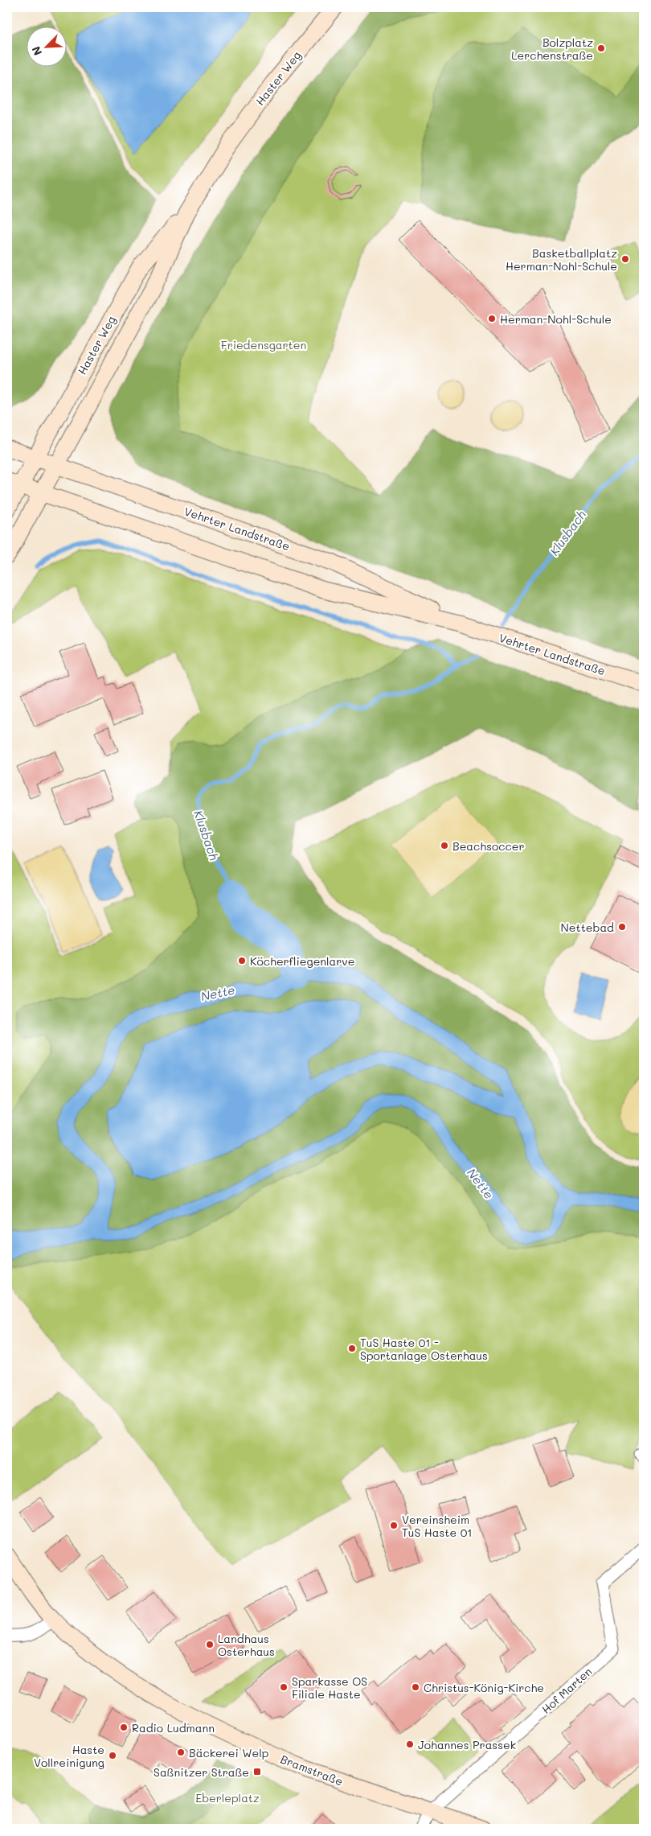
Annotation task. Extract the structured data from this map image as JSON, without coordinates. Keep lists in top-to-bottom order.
{
  "streets": {
    "street": [
      "Haster Weg",
      "Vehrter Landstraße",
      "Hof Marten",
      "Bramstraße"
    ]
  },
  "crossings": [
    ["Haster Weg", "Vehrter Landstraße"],
    ["Hof Marten", "Bramstraße"]
  ],
  "water": ["Klusbach", "Nette"],
  "parks": ["Friedensgarten", "Eberleplatz"],
  "places": {
    "other": [
      "Bolzplatz Lerchenstraße",
      "Basketballplatz Herman-Nohl-Schule",
      "Herman-Nohl-Schule",
      "Beachsoccer",
      "Nettebad",
      "Köcherfliegenlarve",
      "TuS Haste 01 - Sportanlage Osterhaus",
      "Vereinsheim TuS Haste 01",
      "Landhaus Osterhaus",
      "Sparkasse OS Filiale Haste",
      "Christus-König-Kirche",
      "Radio Ludmann",
      "Johannes Prassek",
      "Bäckerei Welp",
      "Haste Vollreinigung"
    ],
    "transit": ["Saßnitzer Straße"]
  },
  "north": "bottom left"
}
